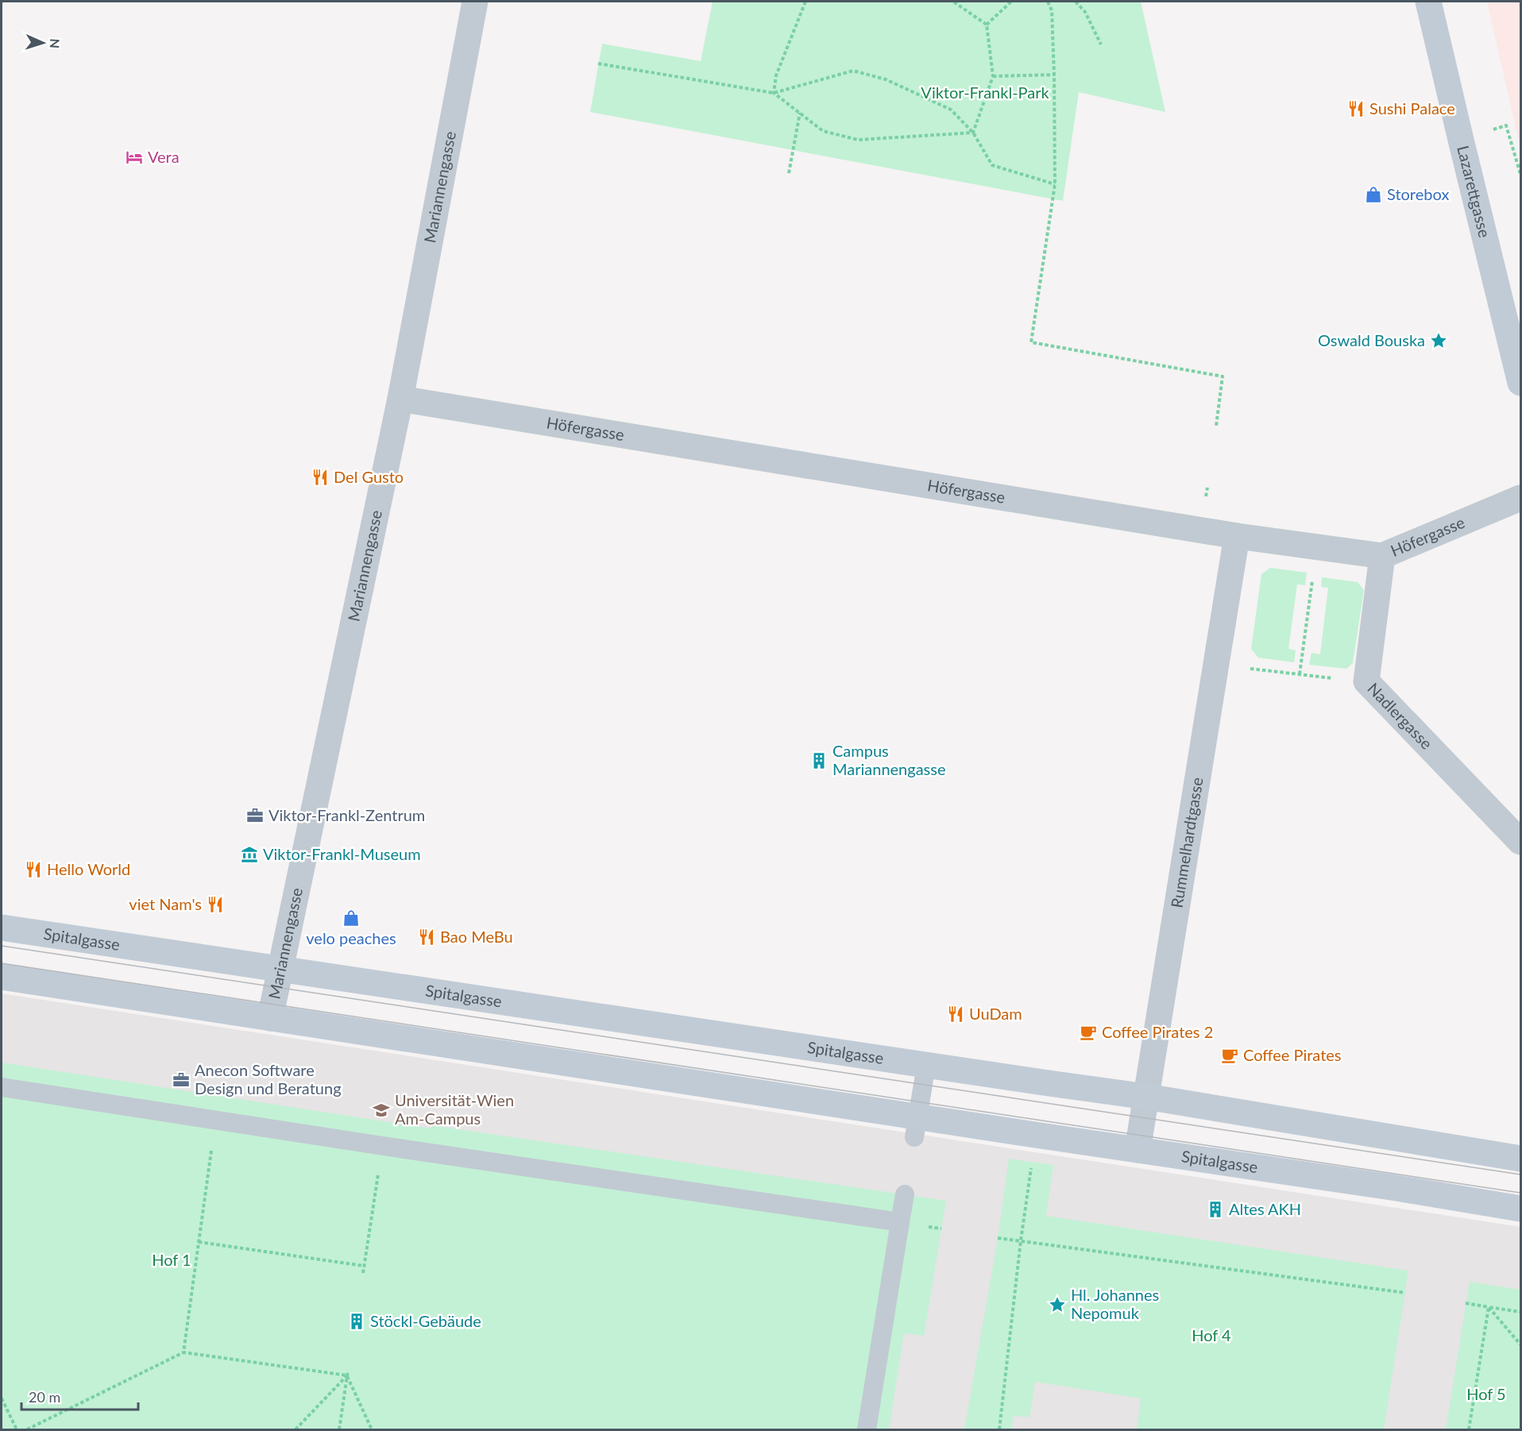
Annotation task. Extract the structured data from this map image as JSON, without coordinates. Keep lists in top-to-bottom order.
{
  "streets": {
    "main road": ["Lazarettgasse", "Spitalgasse"],
    "street": [
      "Mariannengasse",
      "Höfergasse",
      "Nadlergasse",
      "Rummelhardtgasse"
    ]
  },
  "crossings": [
    ["Mariannengasse", "Höfergasse"],
    ["Mariannengasse", "Spitalgasse"],
    ["Höfergasse", "Nadlergasse"],
    ["Höfergasse", "Rummelhardtgasse"],
    ["Rummelhardtgasse", "Spitalgasse"]
  ],
  "parks": [
    "Viktor-Frankl-Park",
    "Hof 1",
    "Hof 4",
    "Hof 5"
  ],
  "places": {
    "restaurant": [
      "Sushi Palace",
      "Del Gusto",
      "Hello World",
      "viet Nam's",
      "Bao MeBu",
      "UuDam"
    ],
    "hotel": ["Vera"],
    "shop": ["Storebox", "velo peaches"],
    "place": ["Oswald Bouska", "Hl. Johannes Nepomuk"],
    "building": ["Campus Mariannengasse", "Altes AKH", "Stöckl-Gebäude"],
    "office": ["Viktor-Frankl-Zentrum", "Anecon Software Design und Beratung"],
    "museum": ["Viktor-Frankl-Museum"],
    "cafe": ["Coffee Pirates 2", "Coffee Pirates"],
    "school or university": ["Universität-Wien Am-Campus"]
  },
  "scale_bar": "20 m",
  "north": "right"
}
